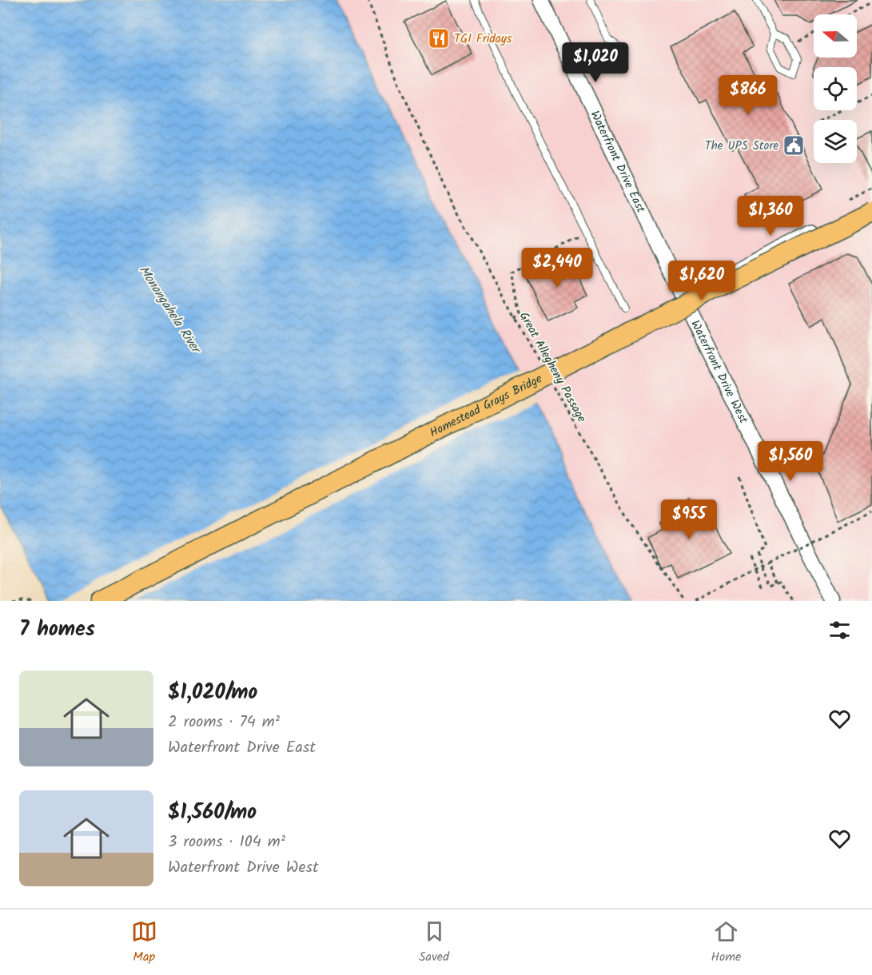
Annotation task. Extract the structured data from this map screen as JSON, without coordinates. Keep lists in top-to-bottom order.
{
  "streets": {
    "main road": ["Homestead Grays Bridge"],
    "street": ["Waterfront Drive East", "Waterfront Drive West"],
    "path": ["Great Allegheny Passage"]
  },
  "crossings": [
    ["Waterfront Drive East", "Waterfront Drive West"]
  ],
  "water": ["Monongahela River"],
  "places": {
    "restaurant": ["TGI Fridays"],
    "public building": ["The UPS Store"]
  },
  "north": "left",
  "page": {
    "price": [
      "$1,020",
      "$866",
      "$1,360",
      "$2,440",
      "$1,620",
      "$1,560",
      "$955"
    ],
    "heading": "7 homes",
    "list": [
      {
        "name": "$1,020/mo",
        "note": "2 rooms · 74 m² · Waterfront Drive East"
      },
      {
        "name": "$1,560/mo",
        "note": "3 rooms · 104 m² · Waterfront Drive West"
      }
    ],
    "tabs": ["Map", "Saved", "Home"]
  }
}
